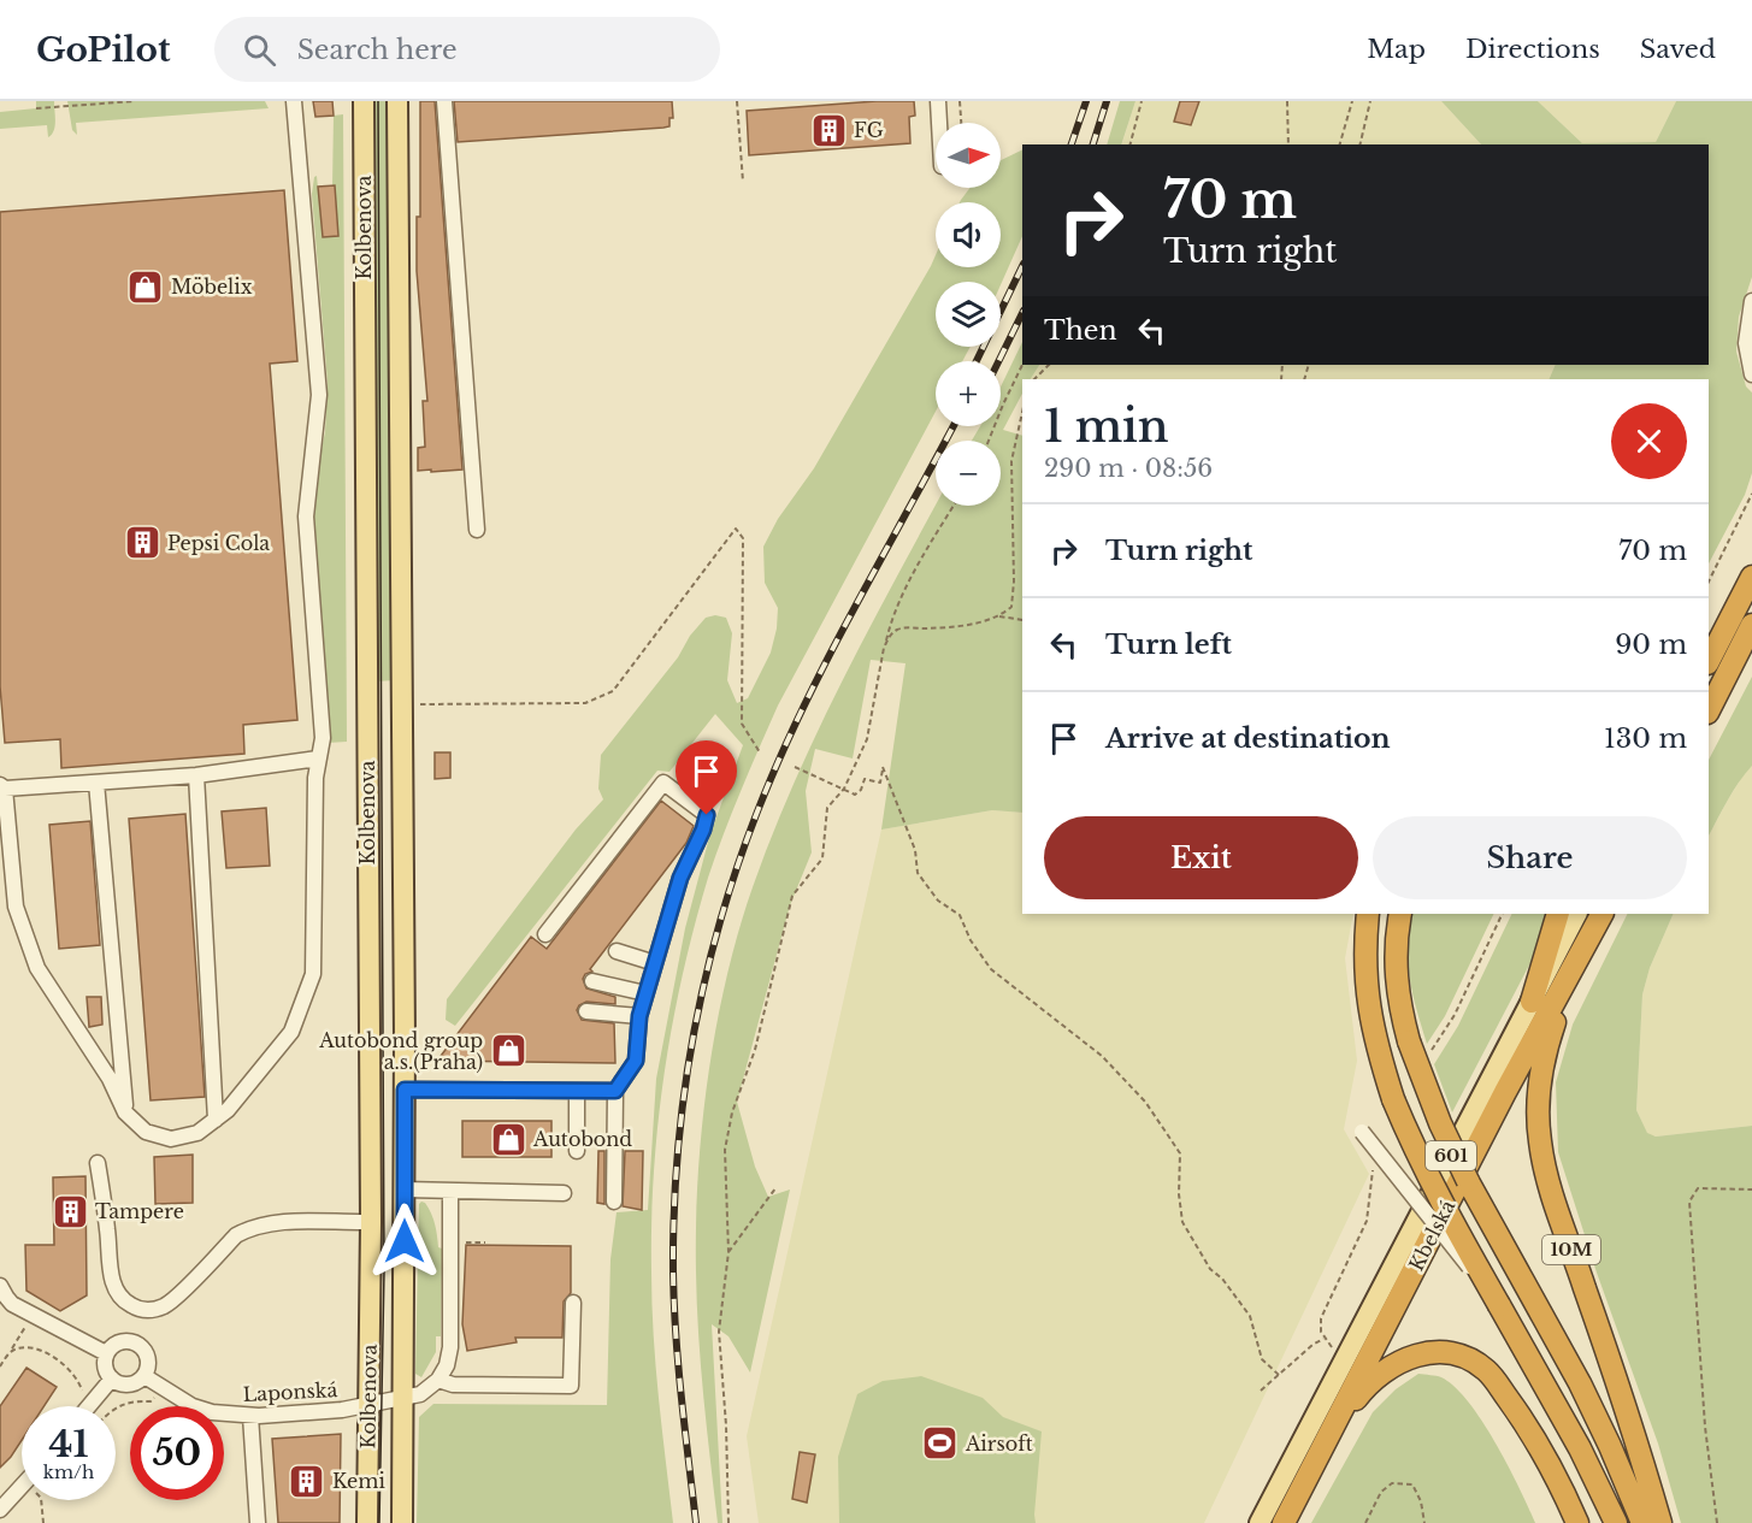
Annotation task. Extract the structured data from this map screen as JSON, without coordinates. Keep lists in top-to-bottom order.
{
  "streets": {
    "highway": ["601", "Kbelská", "10M"],
    "main road": ["Kolbenova"],
    "street": ["Laponská"]
  },
  "crossings": [
    ["Kolbenova", "Laponská"],
    ["Kbelská", "10M"]
  ],
  "places": {
    "building": [
      "FG",
      "Pepsi Cola",
      "Tampere",
      "Kemi"
    ],
    "shop": ["Möbelix", "Autobond group a.s.(Praha)", "Autobond"],
    "sports": ["Airsoft"]
  },
  "north": "right",
  "page": {
    "header": "GoPilot",
    "search": "Search here",
    "nav": ["Map", "Directions", "Saved"],
    "map_buttons": ["+", "−"],
    "turn": ["70 m", "Turn right"],
    "then": "Then",
    "heading": ["1 min", "290 m · 08:56"],
    "list": [
      {
        "name": "Turn right",
        "value": "70 m"
      },
      {
        "name": "Turn left",
        "value": "90 m"
      },
      {
        "name": "Arrive at destination",
        "value": "130 m"
      }
    ],
    "buttons": ["Exit", "Share"],
    "speed": "41 km/h",
    "limit": "50"
  }
}
